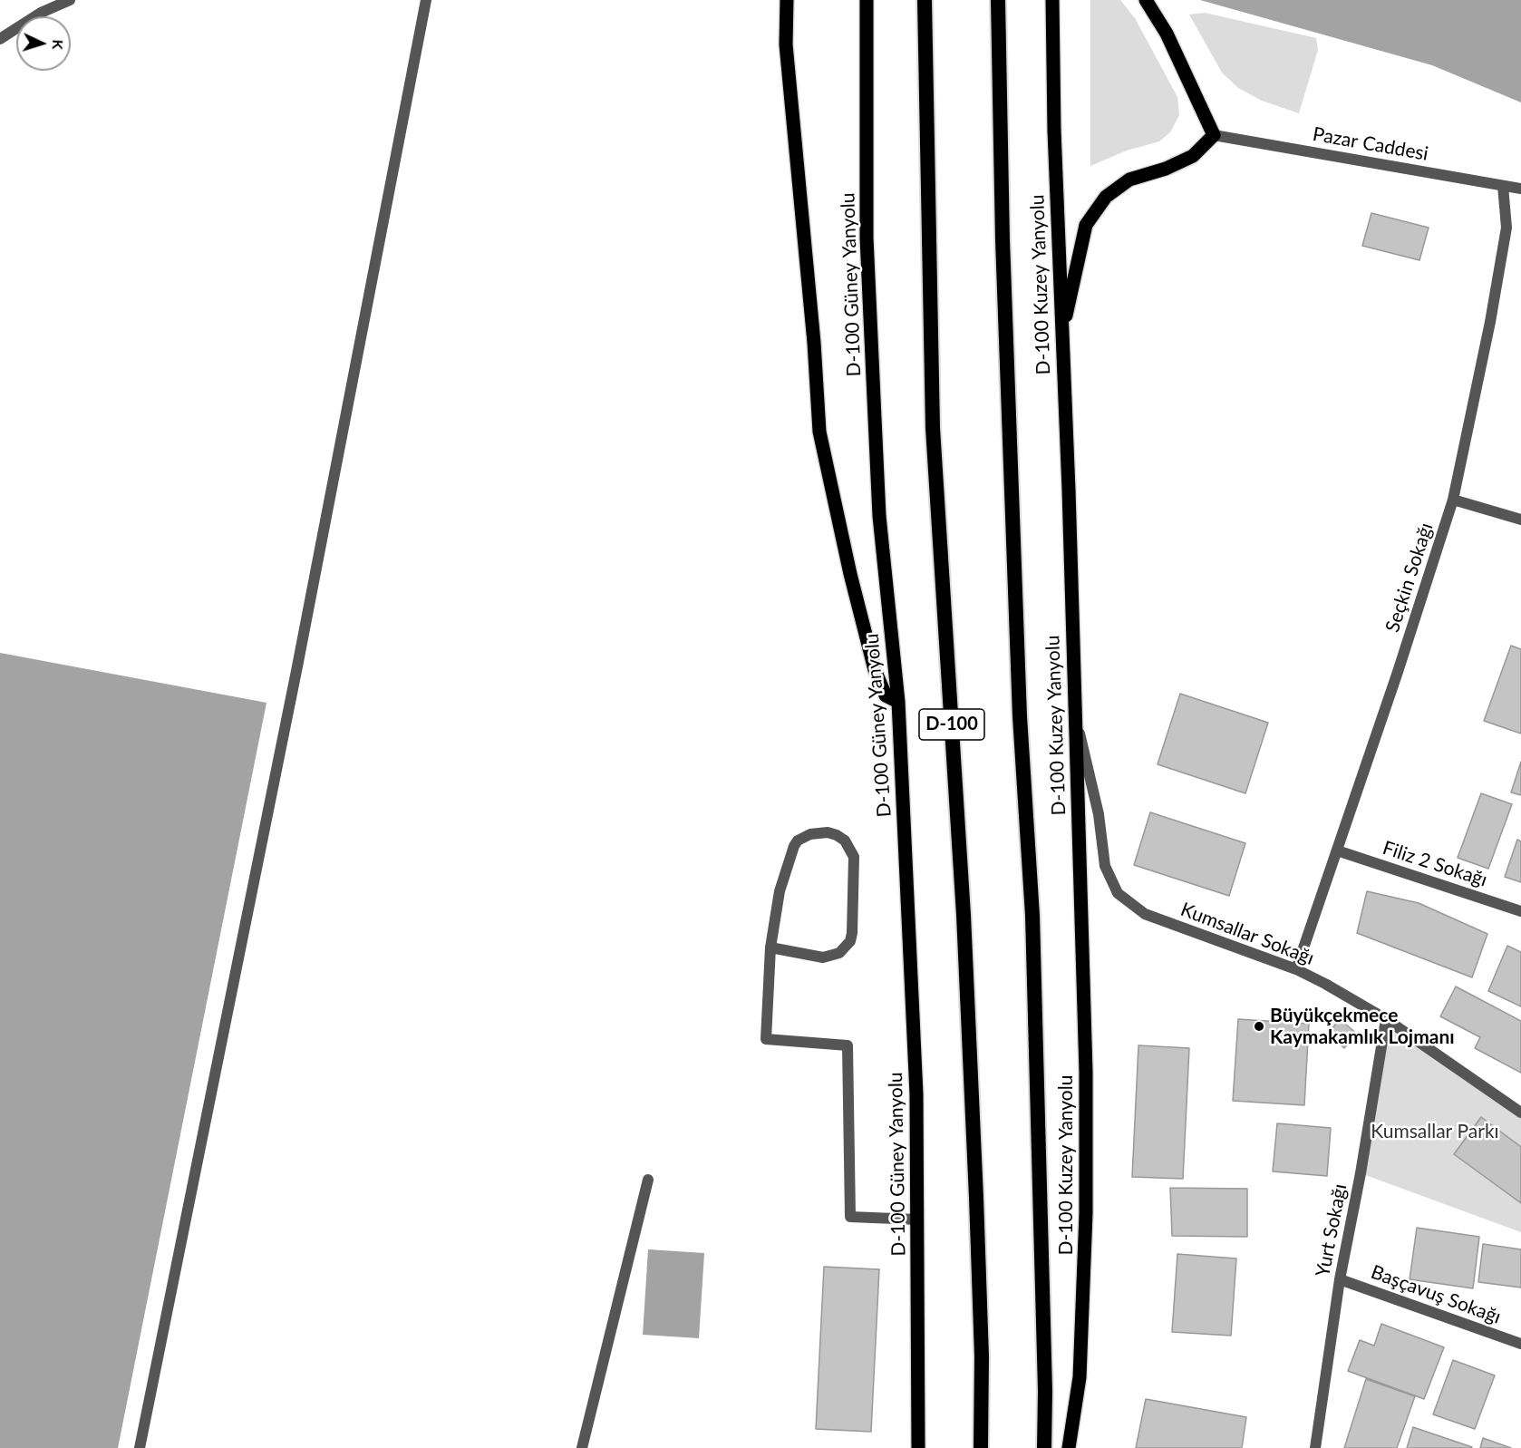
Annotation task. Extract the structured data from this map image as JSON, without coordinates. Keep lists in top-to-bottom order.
{
  "streets": {
    "highway": ["D-100"],
    "main road": ["D-100 Güney Yanyolu", "D-100 Kuzey Yanyolu"],
    "street": [
      "Pazar Caddesi",
      "Seçkin Sokağı",
      "Filiz 2 Sokağı",
      "Kumsallar Sokağı",
      "Yurt Sokağı",
      "Başçavuş Sokağı"
    ]
  },
  "crossings": [
    ["Pazar Caddesi", "Seçkin Sokağı"],
    ["D-100 Kuzey Yanyolu", "Kumsallar Sokağı"],
    ["Seçkin Sokağı", "Filiz 2 Sokağı"],
    ["Seçkin Sokağı", "Kumsallar Sokağı"],
    ["Kumsallar Sokağı", "Yurt Sokağı"],
    ["Yurt Sokağı", "Başçavuş Sokağı"]
  ],
  "parks": ["Kumsallar Parkı"],
  "places": ["Büyükçekmece Kaymakamlık Lojmanı"],
  "north": "right"
}
